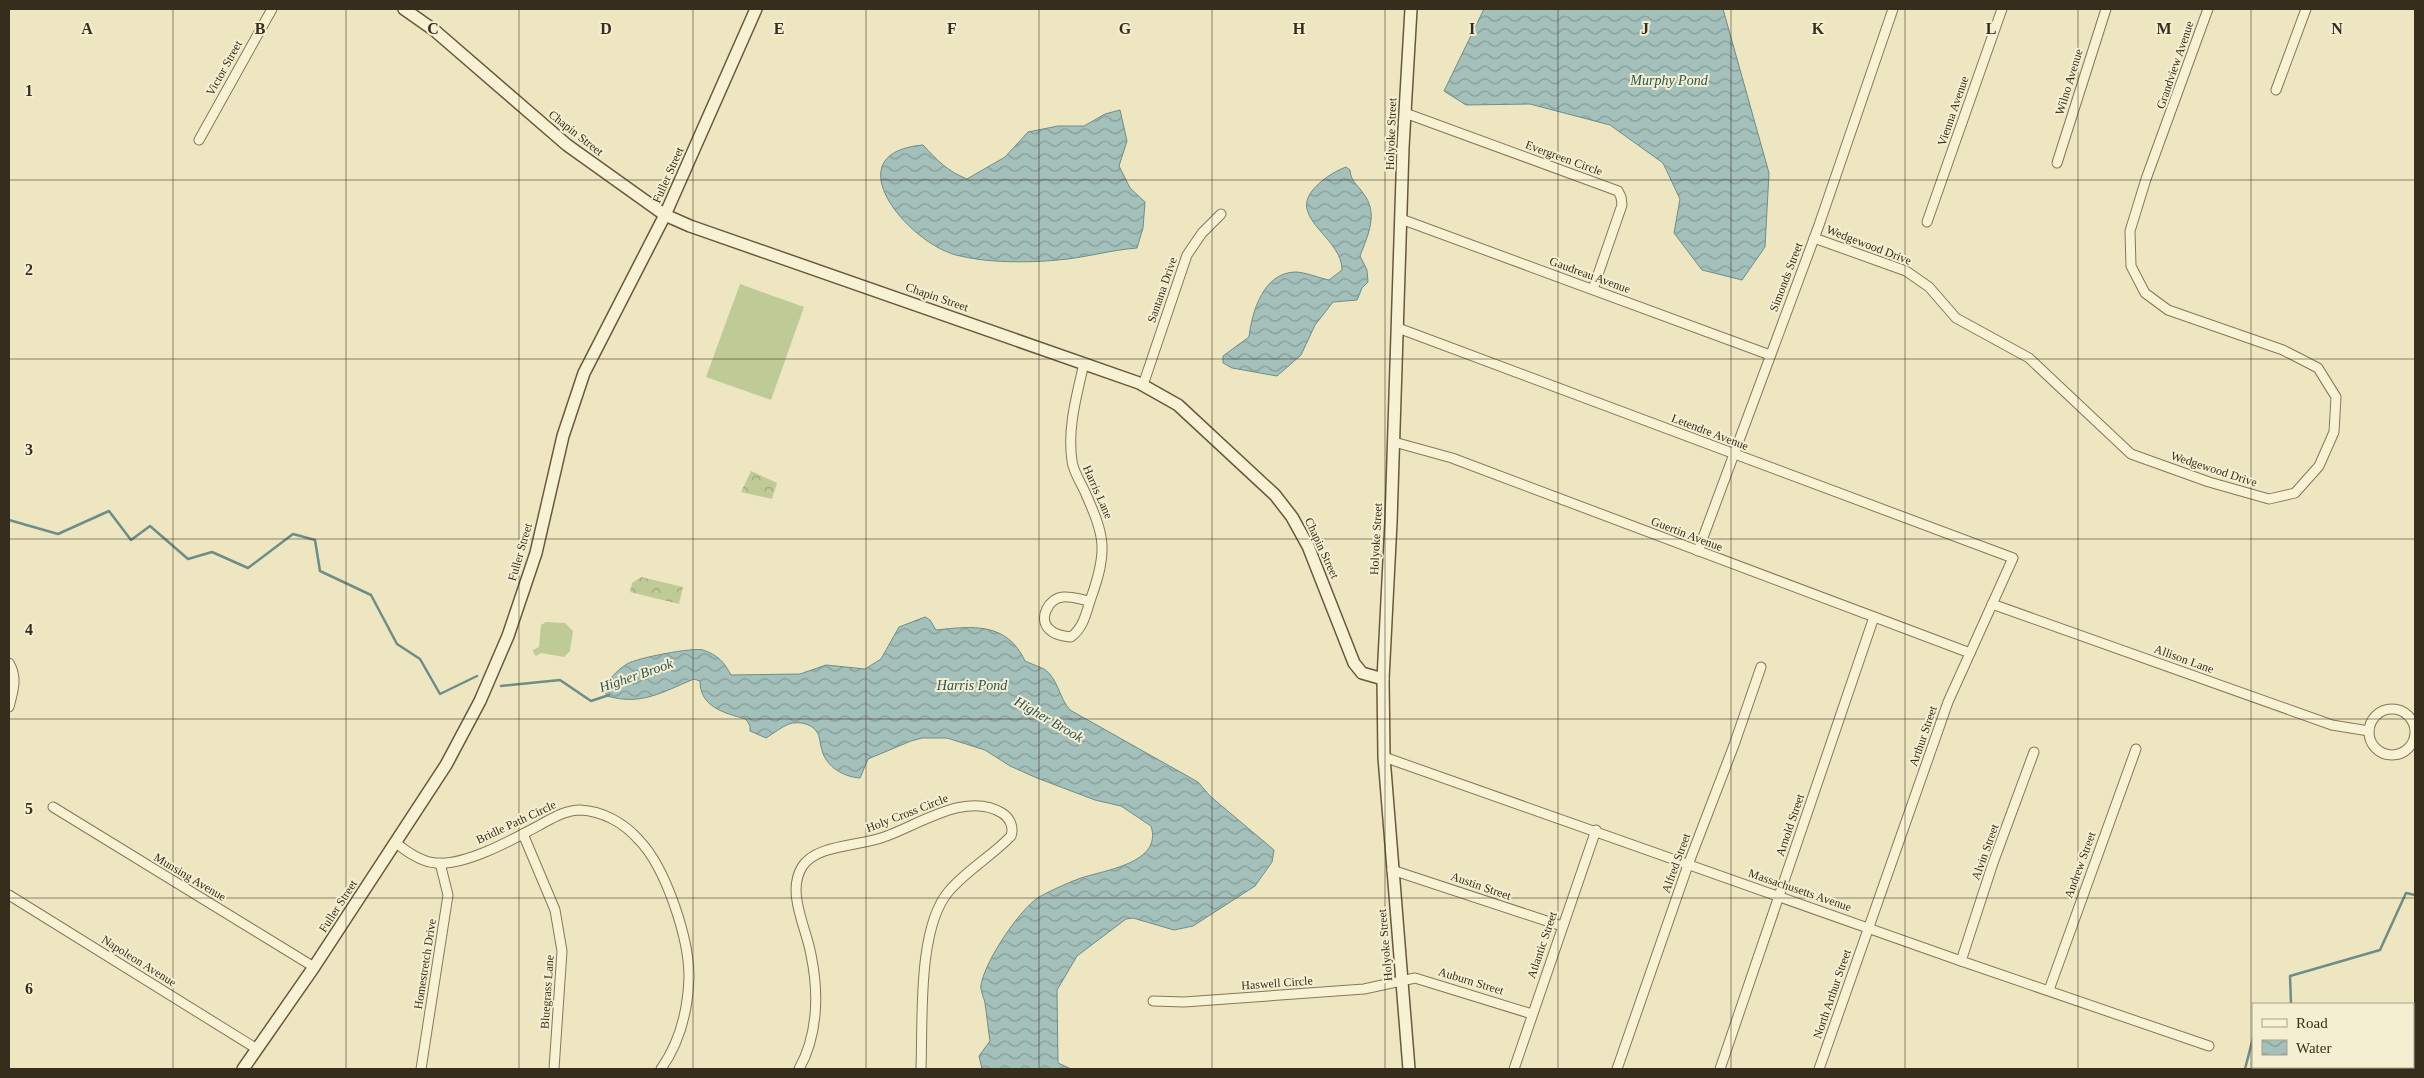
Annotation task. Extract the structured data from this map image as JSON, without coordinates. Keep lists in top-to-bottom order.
{
  "streets": {
    "main road": ["Chapin Street", "Holyoke Street", "Fuller Street"],
    "street": [
      "Grandview Avenue",
      "Victor Street",
      "Wilno Avenue",
      "Vienna Avenue",
      "Evergreen Circle",
      "Wedgewood Drive",
      "Gaudreau Avenue",
      "Simonds Street",
      "Santana Drive",
      "Letendre Avenue",
      "Harris Lane",
      "Guertin Avenue",
      "Allison Lane",
      "Arthur Street",
      "Holy Cross Circle",
      "Bridle Path Circle",
      "Arnold Street",
      "Alvin Street",
      "Alfred Street",
      "Andrew Street",
      "Munsing Avenue",
      "Austin Street",
      "Massachusetts Avenue",
      "Atlantic Street",
      "Napoleon Avenue",
      "Homestretch Drive",
      "Auburn Street",
      "Haswell Circle",
      "Bluegrass Lane",
      "North Arthur Street"
    ]
  },
  "crossings": [
    ["Grandview Avenue", "Wedgewood Drive"],
    ["Chapin Street", "Holyoke Street"],
    ["Chapin Street", "Fuller Street"],
    ["Chapin Street", "Santana Drive"],
    ["Chapin Street", "Harris Lane"],
    ["Holyoke Street", "Evergreen Circle"],
    ["Holyoke Street", "Gaudreau Avenue"],
    ["Holyoke Street", "Letendre Avenue"],
    ["Holyoke Street", "Guertin Avenue"],
    ["Holyoke Street", "Austin Street"],
    ["Holyoke Street", "Massachusetts Avenue"],
    ["Holyoke Street", "Auburn Street"],
    ["Holyoke Street", "Haswell Circle"],
    ["Evergreen Circle", "Gaudreau Avenue"],
    ["Fuller Street", "Bridle Path Circle"],
    ["Fuller Street", "Munsing Avenue"],
    ["Fuller Street", "Napoleon Avenue"],
    ["Wedgewood Drive", "Simonds Street"],
    ["Gaudreau Avenue", "Simonds Street"],
    ["Simonds Street", "Letendre Avenue"],
    ["Simonds Street", "Guertin Avenue"],
    ["Letendre Avenue", "Arthur Street"],
    ["Guertin Avenue", "Arthur Street"],
    ["Guertin Avenue", "Arnold Street"],
    ["Allison Lane", "Arthur Street"],
    ["Arthur Street", "Massachusetts Avenue"],
    ["Arthur Street", "North Arthur Street"],
    ["Bridle Path Circle", "Homestretch Drive"],
    ["Bridle Path Circle", "Bluegrass Lane"],
    ["Arnold Street", "Massachusetts Avenue"],
    ["Alvin Street", "Massachusetts Avenue"],
    ["Alfred Street", "Massachusetts Avenue"],
    ["Andrew Street", "Massachusetts Avenue"],
    ["Austin Street", "Atlantic Street"],
    ["Massachusetts Avenue", "Atlantic Street"],
    ["Massachusetts Avenue", "North Arthur Street"],
    ["Atlantic Street", "Auburn Street"],
    ["Auburn Street", "Haswell Circle"]
  ],
  "water": ["Murphy Pond", "Higher Brook", "Harris Pond"],
  "legend": ["Road", "Water"],
  "grid": {
    "columns": [
      "A",
      "B",
      "C",
      "D",
      "E",
      "F",
      "G",
      "H",
      "I",
      "J",
      "K",
      "L",
      "M",
      "N"
    ],
    "rows": [
      "1",
      "2",
      "3",
      "4",
      "5",
      "6"
    ]
  }
}
